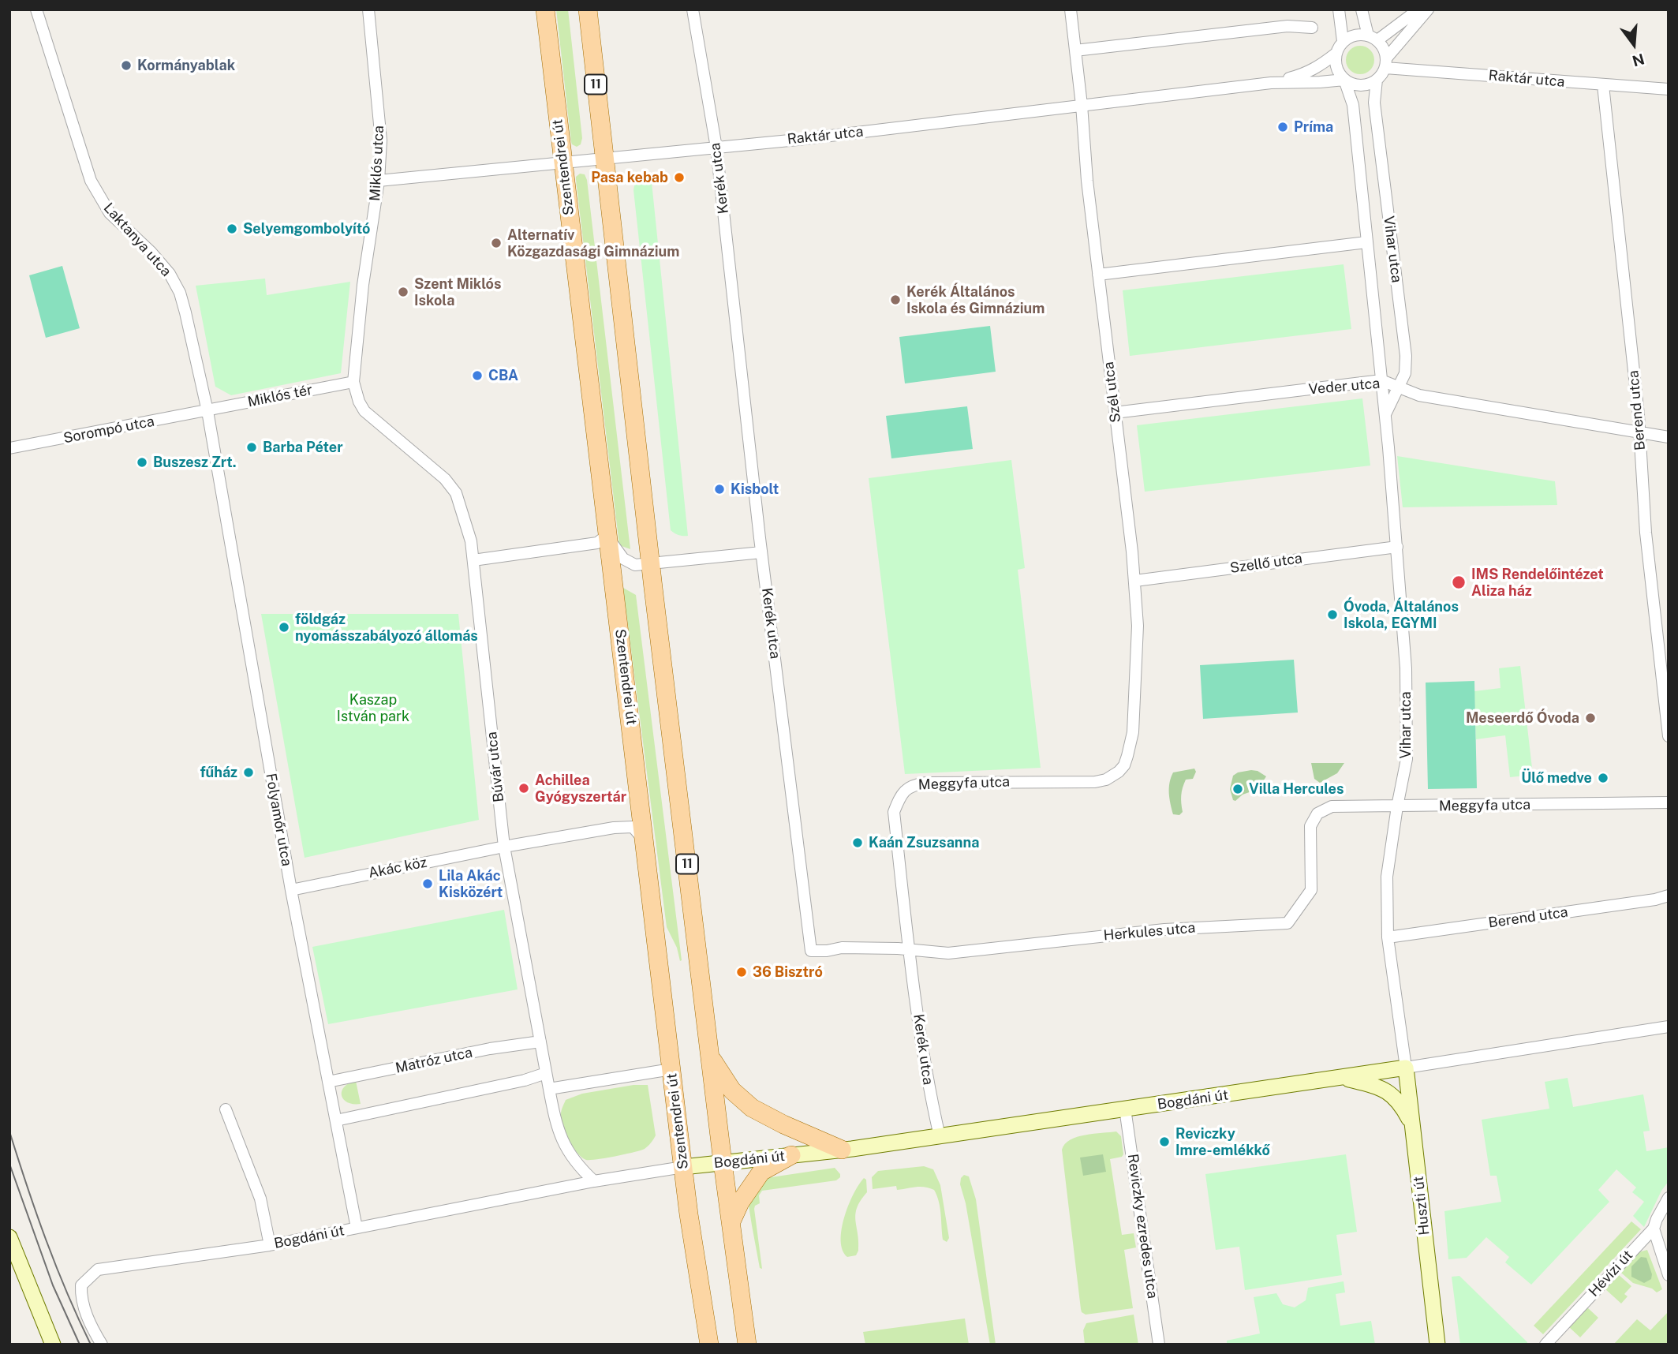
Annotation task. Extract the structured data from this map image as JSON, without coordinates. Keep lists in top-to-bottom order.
{
  "streets": {
    "main road": ["11", "Szentendrei út"],
    "street": [
      "Raktár utca",
      "Miklós utca",
      "Kerék utca",
      "Laktanya utca",
      "Vihar utca",
      "Veder utca",
      "Szél utca",
      "Miklós tér",
      "Berend utca",
      "Sorompó utca",
      "Szellő utca",
      "Búvár utca",
      "Meggyfa utca",
      "Folyamőr utca",
      "Akác köz",
      "Herkules utca",
      "Matróz utca",
      "Bogdáni út",
      "Huszti út",
      "Reviczky ezredes utca",
      "Hévízi út"
    ]
  },
  "crossings": [
    ["Raktár utca", "11"],
    ["Raktár utca", "Miklós utca"],
    ["Raktár utca", "Szentendrei út"],
    ["Raktár utca", "Kerék utca"],
    ["Raktár utca", "Vihar utca"],
    ["Raktár utca", "Szél utca"],
    ["Raktár utca", "Berend utca"],
    ["11", "Bogdáni út"],
    ["Miklós utca", "Miklós tér"],
    ["Miklós utca", "Búvár utca"],
    ["Szentendrei út", "Akác köz"],
    ["Szentendrei út", "Bogdáni út"],
    ["Kerék utca", "Meggyfa utca"],
    ["Kerék utca", "Herkules utca"],
    ["Kerék utca", "Bogdáni út"],
    ["Laktanya utca", "Miklós tér"],
    ["Laktanya utca", "Sorompó utca"],
    ["Laktanya utca", "Folyamőr utca"],
    ["Vihar utca", "Veder utca"],
    ["Vihar utca", "Berend utca"],
    ["Vihar utca", "Szellő utca"],
    ["Vihar utca", "Meggyfa utca"],
    ["Vihar utca", "Bogdáni út"],
    ["Vihar utca", "Huszti út"],
    ["Veder utca", "Szél utca"],
    ["Veder utca", "Berend utca"],
    ["Szél utca", "Szellő utca"],
    ["Szél utca", "Meggyfa utca"],
    ["Miklós tér", "Sorompó utca"],
    ["Miklós tér", "Búvár utca"],
    ["Miklós tér", "Folyamőr utca"],
    ["Sorompó utca", "Folyamőr utca"],
    ["Búvár utca", "Akác köz"],
    ["Búvár utca", "Matróz utca"],
    ["Búvár utca", "Bogdáni út"],
    ["Meggyfa utca", "Herkules utca"],
    ["Folyamőr utca", "Akác köz"],
    ["Folyamőr utca", "Matróz utca"],
    ["Folyamőr utca", "Bogdáni út"],
    ["Bogdáni út", "Huszti út"],
    ["Bogdáni út", "Reviczky ezredes utca"]
  ],
  "parks": ["Kaszap István park"],
  "places": [
    "Kormányablak",
    "Príma",
    "Pasa kebab",
    "Selyemgombolyító",
    "Alternatív Közgazdasági Gimnázium",
    "Szent Miklós Iskola",
    "Kerék Általános Iskola és Gimnázium",
    "CBA",
    "Barba Péter",
    "Buszesz Zrt.",
    "Kisbolt",
    "IMS Rendelőintézet Aliza ház",
    "Óvoda, Általános Iskola, EGYMI",
    "földgáz nyomásszabályozó állomás",
    "Meseerdő Óvoda",
    "fűház",
    "Ülő medve",
    "Achillea Gyógyszertár",
    "Villa Hercules",
    "Kaán Zsuzsanna",
    "Lila Akác Kisközért",
    "36 Bisztró",
    "Reviczky Imre-emlékkő"
  ],
  "north": "bottom"
}
